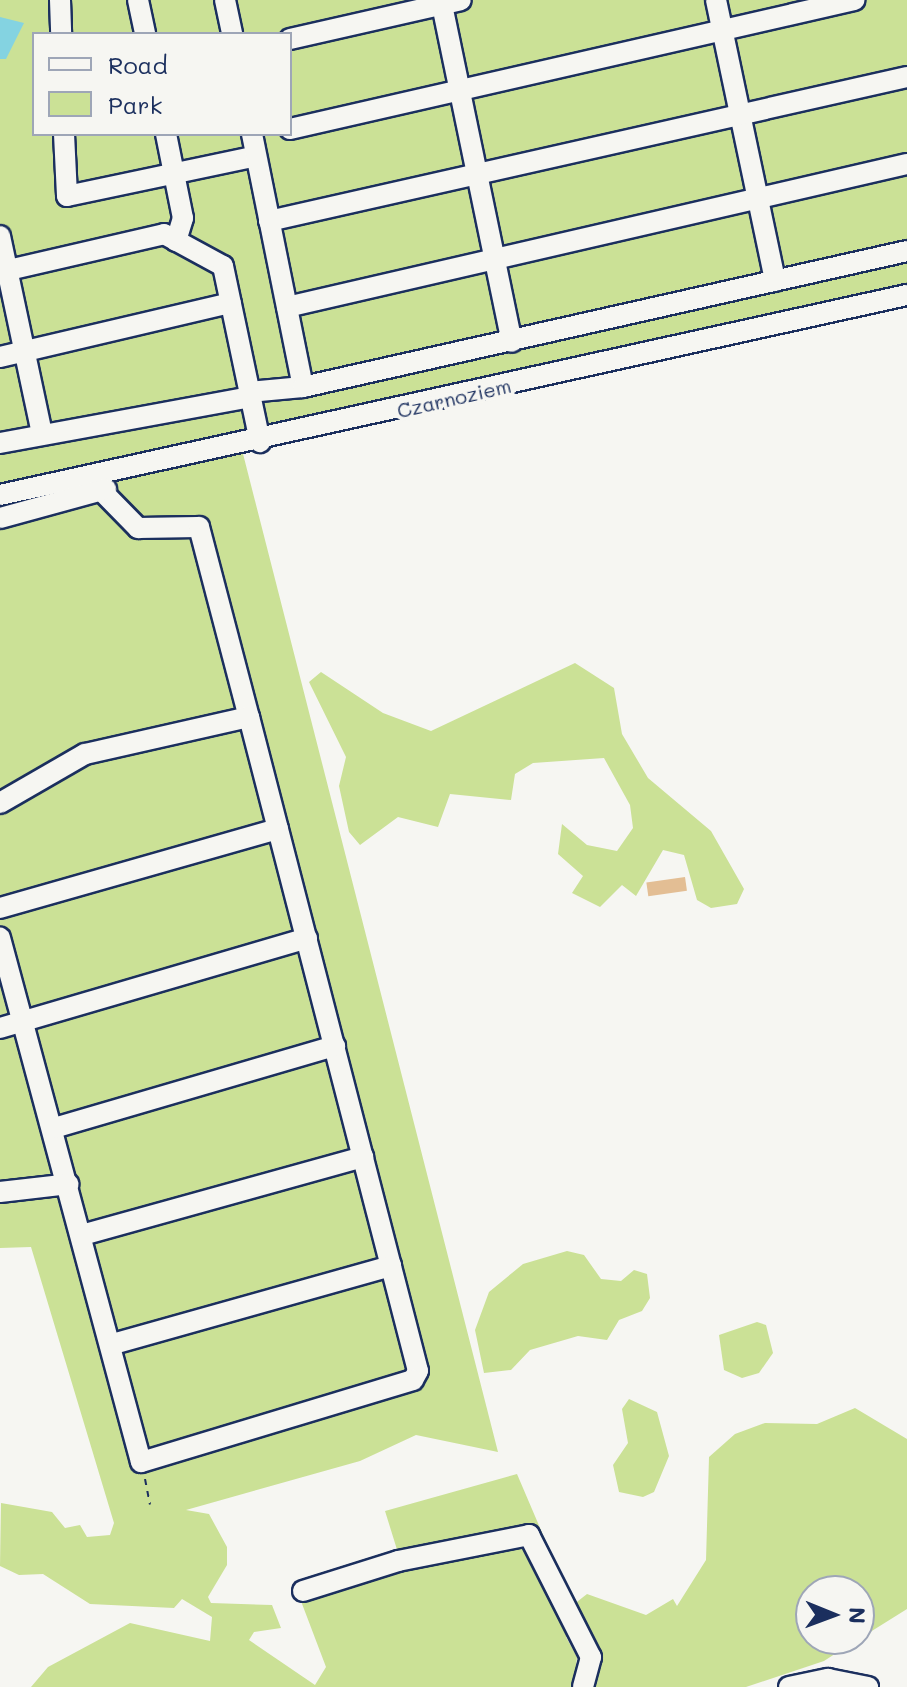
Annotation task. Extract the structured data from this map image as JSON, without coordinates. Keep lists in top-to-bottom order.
{
  "streets": {
    "street": ["Czarnoziem"]
  },
  "legend": ["Road", "Park"],
  "north": "right"
}
